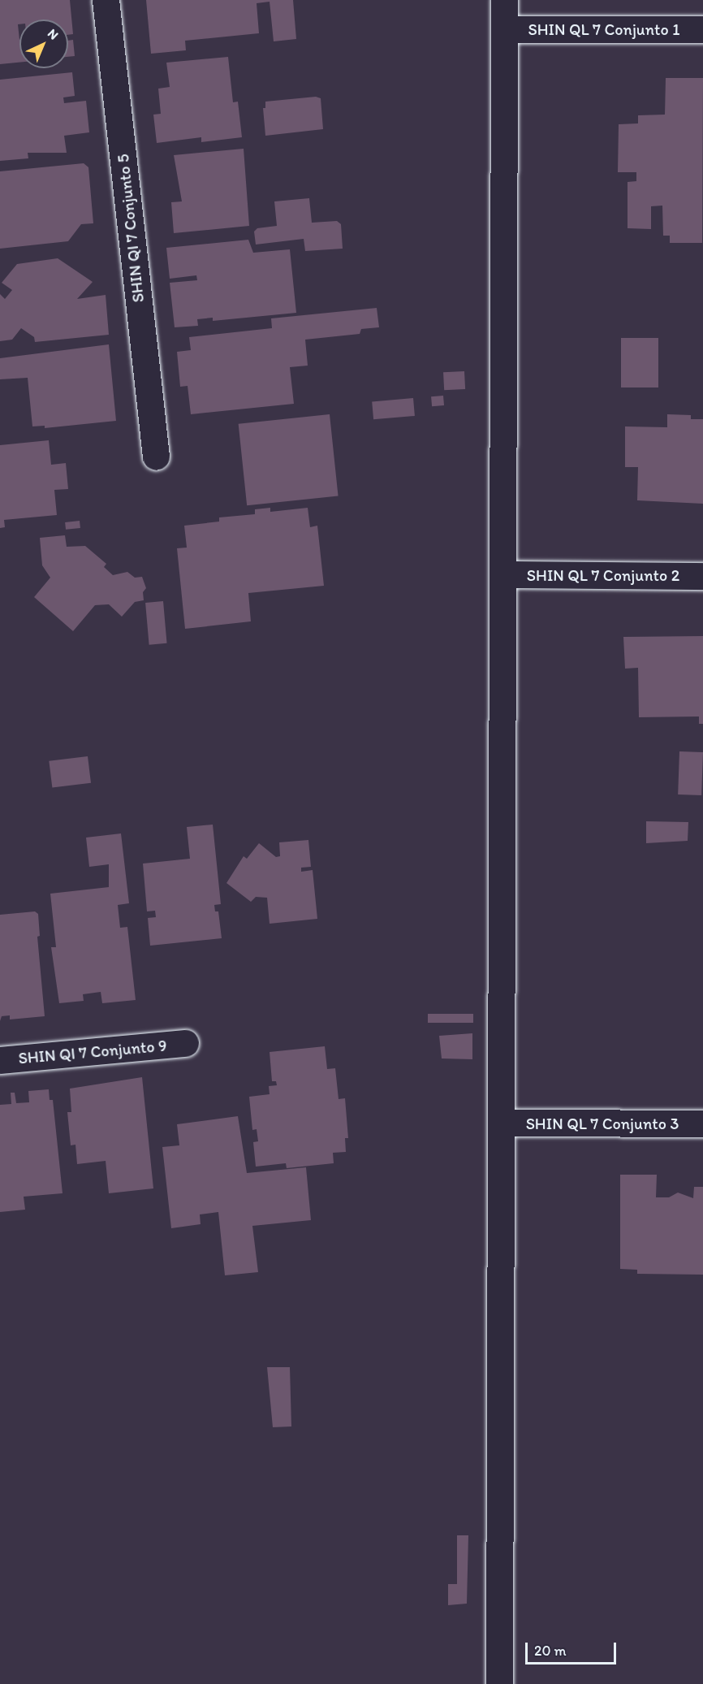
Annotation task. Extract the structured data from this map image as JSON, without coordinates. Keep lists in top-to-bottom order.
{
  "streets": {
    "street": [
      "SHIN QL 7 Conjunto 1",
      "SHIN QI 7 Conjunto 5",
      "SHIN QL 7 Conjunto 2",
      "SHIN QI 7 Conjunto 9",
      "SHIN QL 7 Conjunto 3"
    ]
  },
  "scale_bar": "20 m",
  "north": "top right"
}
